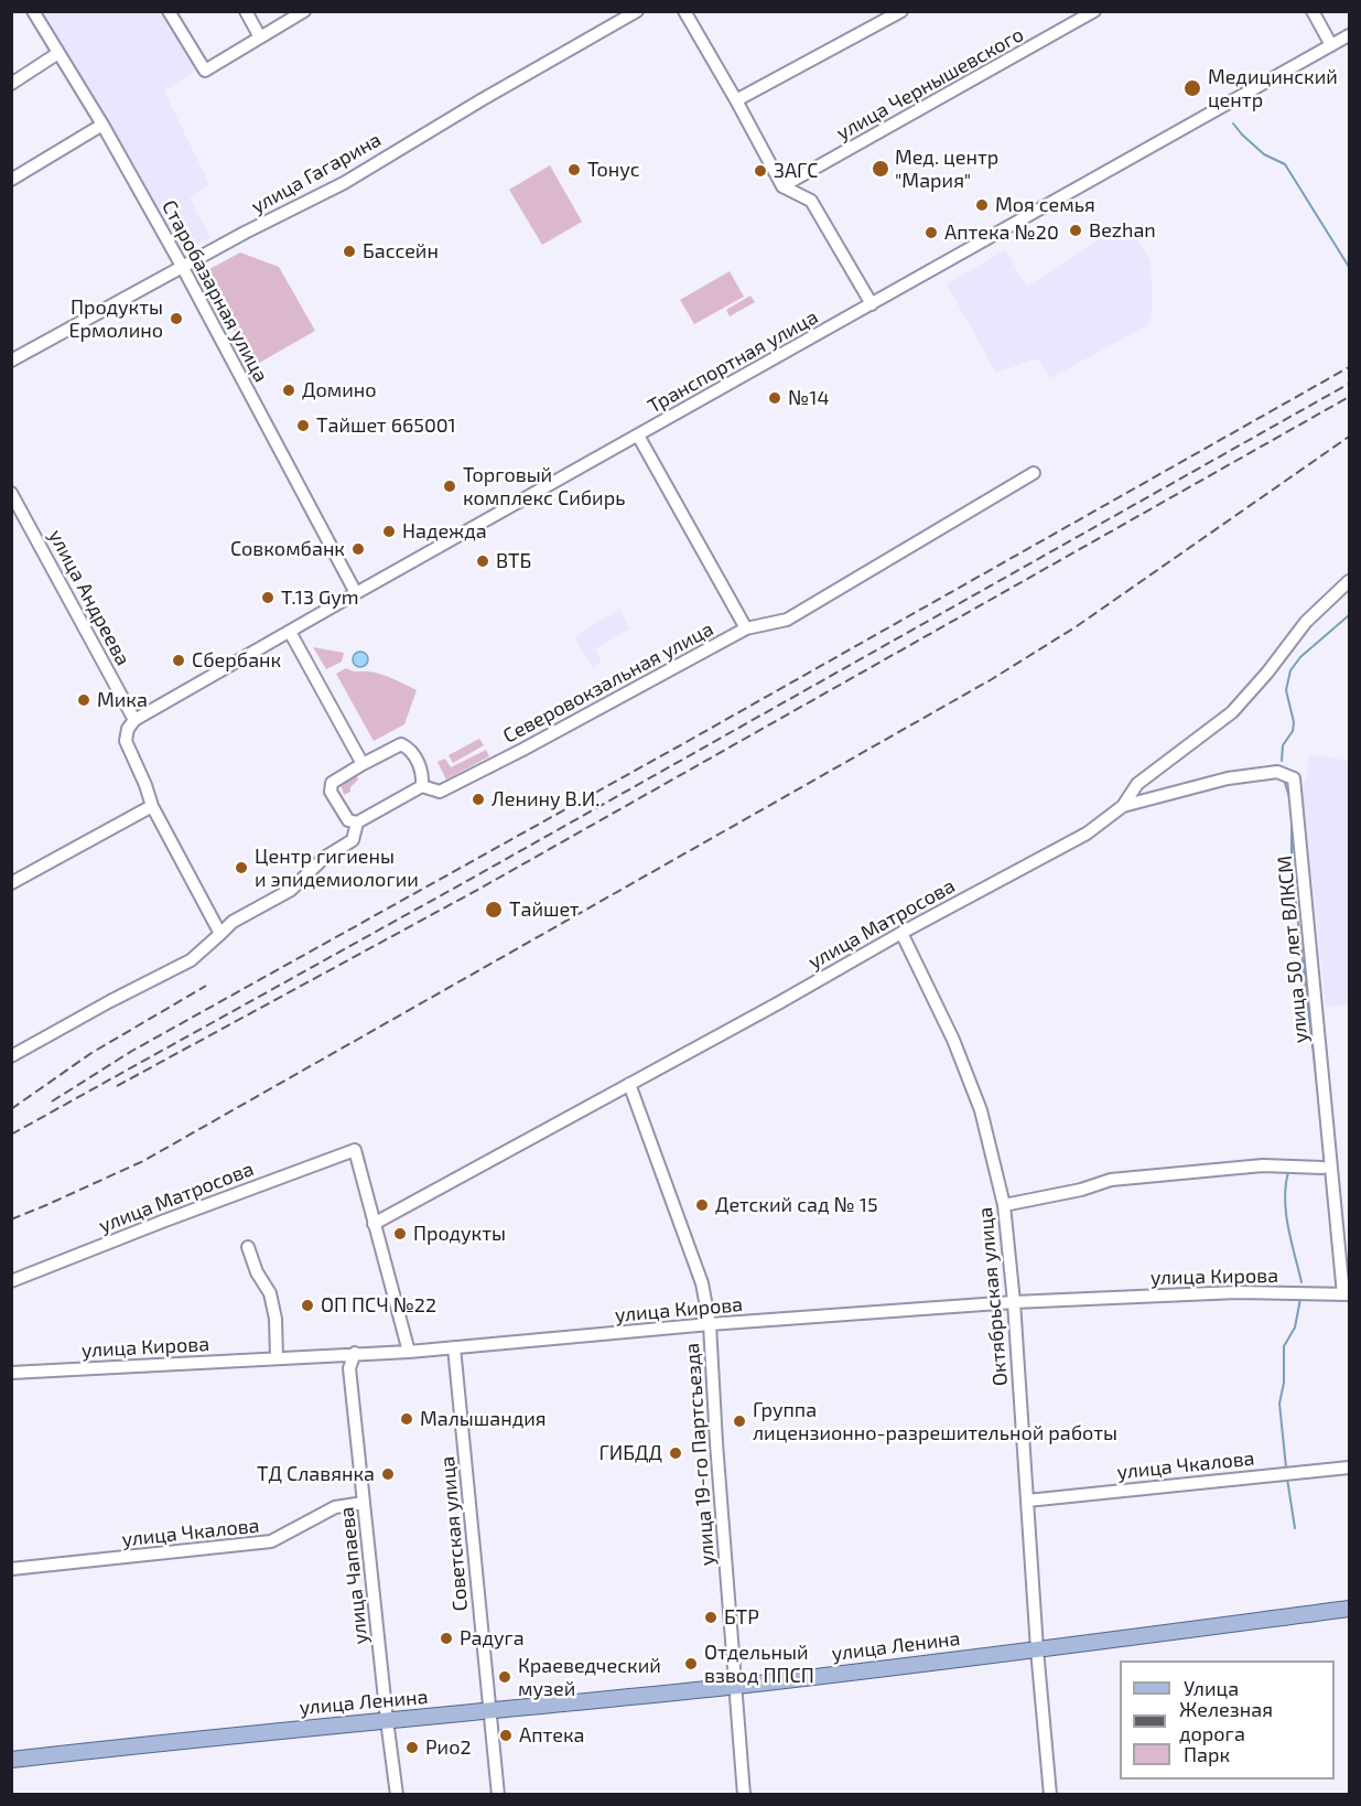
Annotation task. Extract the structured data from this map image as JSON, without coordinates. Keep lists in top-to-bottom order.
{
  "streets": {
    "main road": ["улица Ленина"],
    "street": [
      "улица Чернышевского",
      "улица Гагарина",
      "Старобазарная улица",
      "Транспортная улица",
      "улица Андреева",
      "Северовокзальная улица",
      "улица Матросова",
      "улица 50 лет ВЛКСМ",
      "улица Кирова",
      "Октябрьская улица",
      "улица 19-го Партсъезда",
      "улица Чкалова",
      "Советская улица",
      "улица Чапаева"
    ]
  },
  "crossings": [
    ["улица Гагарина", "Старобазарная улица"],
    ["Старобазарная улица", "Транспортная улица"],
    ["Транспортная улица", "улица Андреева"],
    ["улица Матросова", "улица 50 лет ВЛКСМ"],
    ["улица Матросова", "Октябрьская улица"],
    ["улица Матросова", "улица 19-го Партсъезда"],
    ["улица 50 лет ВЛКСМ", "улица Кирова"],
    ["улица Кирова", "Октябрьская улица"],
    ["улица Кирова", "улица 19-го Партсъезда"],
    ["улица Кирова", "Советская улица"],
    ["улица Кирова", "улица Чапаева"],
    ["Октябрьская улица", "улица Чкалова"],
    ["Октябрьская улица", "улица Ленина"],
    ["улица 19-го Партсъезда", "улица Ленина"],
    ["улица Чкалова", "улица Чапаева"],
    ["Советская улица", "улица Ленина"],
    ["улица Чапаева", "улица Ленина"]
  ],
  "places": [
    "Медицинский центр",
    "Мед. центр \"Мария\"",
    "Тонус",
    "ЗАГС",
    "Моя семья",
    "Bezhan",
    "Аптека №20",
    "Бассейн",
    "Продукты Ермолино",
    "Домино",
    "№14",
    "Тайшет 665001",
    "Торговый комплекс Сибирь",
    "Надежда",
    "Совкомбанк",
    "ВТБ",
    "T.13 Gym",
    "Сбербанк",
    "Мика",
    "Ленину В.И.",
    "Центр гигиены и эпидемиологии",
    "Тайшет",
    "Детский сад № 15",
    "Продукты",
    "ОП ПСЧ №22",
    "Малышандия",
    "Группа лицензионно-разрешительной работы",
    "ГИБДД",
    "ТД Славянка",
    "БТР",
    "Радуга",
    "Отдельный взвод ППСП",
    "Краеведческий музей",
    "Аптека",
    "Рио2"
  ],
  "legend": ["Улица", "Железная дорога", "Парк"]
}
